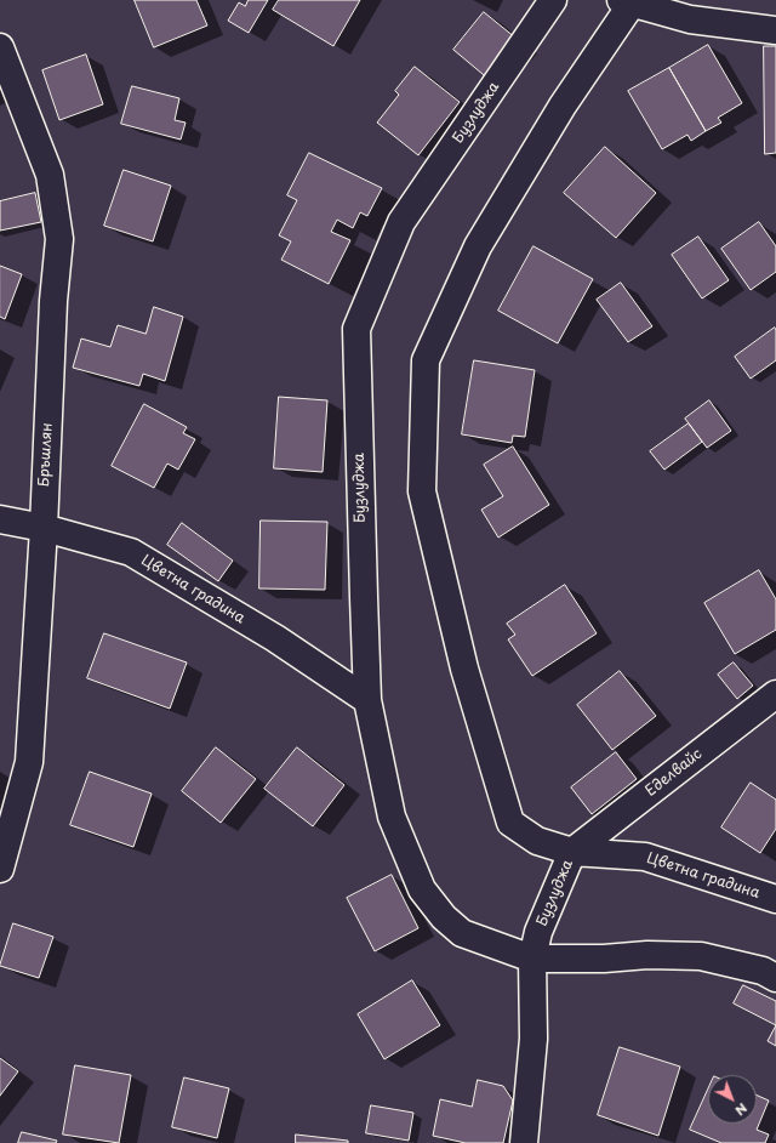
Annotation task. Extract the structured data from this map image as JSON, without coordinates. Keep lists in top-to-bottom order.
{
  "streets": {
    "street": [
      "Бузлуджа",
      "Бръшлян",
      "Цветна градина",
      "Еделвайс"
    ]
  },
  "crossings": [
    ["Бузлуджа", "Цветна градина"],
    ["Бузлуджа", "Еделвайс"],
    ["Бръшлян", "Цветна градина"],
    ["Цветна градина", "Еделвайс"]
  ],
  "north": "bottom right"
}
